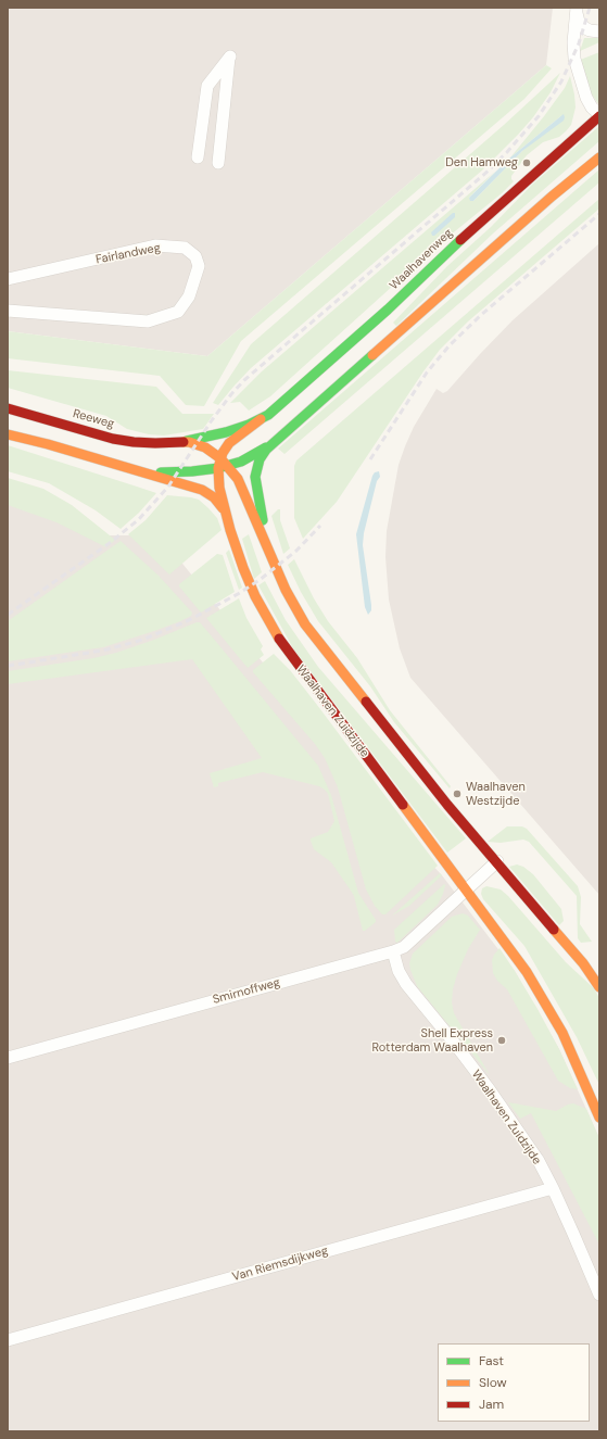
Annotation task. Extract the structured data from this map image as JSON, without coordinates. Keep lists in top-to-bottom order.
{
  "streets": {
    "main road": ["Waalhavenweg", "Reeweg", "Waalhaven Zuidzijde"],
    "street": ["Fairlandweg", "Smirnoffweg", "Van Riemsdijkweg"]
  },
  "crossings": [
    ["Waalhavenweg", "Reeweg"],
    ["Waalhavenweg", "Waalhaven Zuidzijde"],
    ["Reeweg", "Waalhaven Zuidzijde"],
    ["Waalhaven Zuidzijde", "Smirnoffweg"],
    ["Waalhaven Zuidzijde", "Van Riemsdijkweg"]
  ],
  "places": ["Den Hamweg", "Waalhaven Westzijde", "Shell Express Rotterdam Waalhaven"],
  "legend": ["Fast", "Slow", "Jam"]
}
